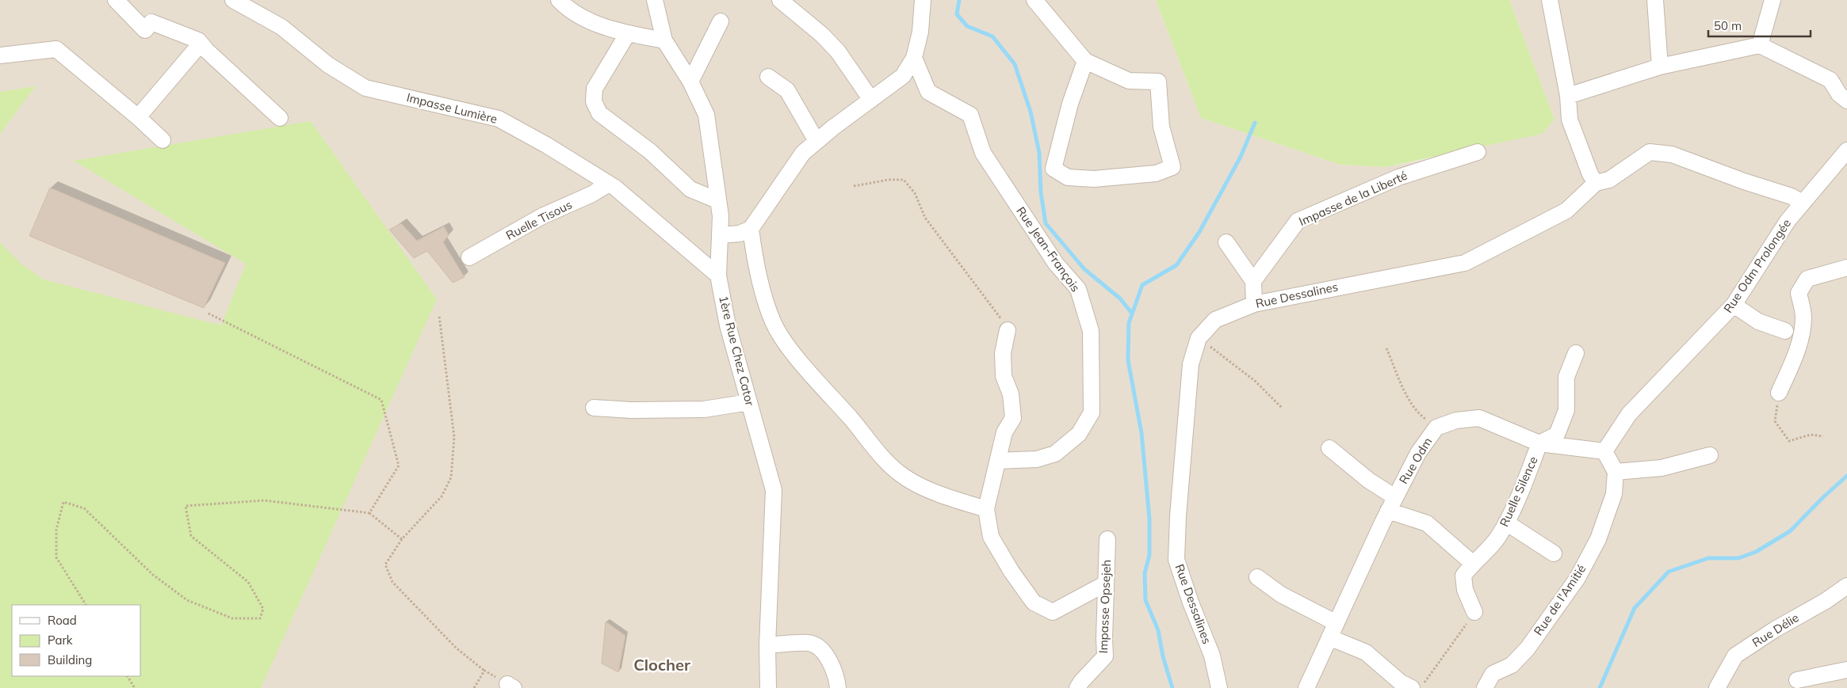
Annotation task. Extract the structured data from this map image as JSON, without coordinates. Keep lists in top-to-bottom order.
{
  "streets": {
    "street": [
      "Impasse Lumière",
      "Impasse de la Liberté",
      "Ruelle Tisous",
      "Rue Jean-François",
      "Rue Odm Prolongée",
      "Rue Dessalines",
      "1ère Rue Chez Cator",
      "Rue Odm",
      "Ruelle Silence",
      "Rue de l'Amitié",
      "Impasse Opsejeh",
      "Rue Délie"
    ]
  },
  "crossings": [
    ["Impasse Lumière", "Ruelle Tisous"],
    ["Impasse Lumière", "1ère Rue Chez Cator"],
    ["Rue Odm Prolongée", "Ruelle Silence"],
    ["Rue Odm", "Ruelle Silence"]
  ],
  "districts": ["Clocher"],
  "legend": ["Road", "Park", "Building"],
  "scale_bar": "50 m"
}
